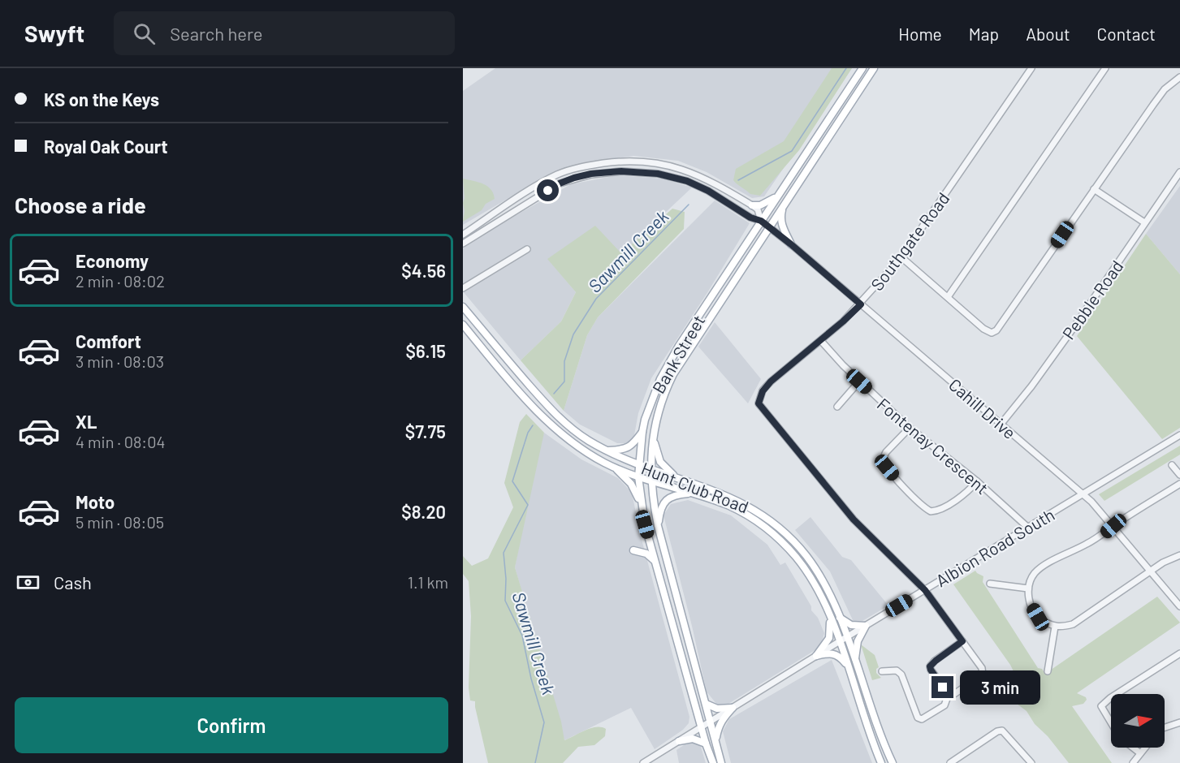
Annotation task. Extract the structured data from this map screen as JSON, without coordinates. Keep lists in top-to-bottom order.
{
  "streets": {
    "main road": ["Bank Street", "Hunt Club Road"],
    "street": [
      "Southgate Road",
      "Pebble Road",
      "Cahill Drive",
      "Fontenay Crescent",
      "Albion Road South"
    ]
  },
  "crossings": [
    ["Southgate Road", "Cahill Drive"],
    ["Southgate Road", "Fontenay Crescent"],
    ["Southgate Road", "Albion Road South"],
    ["Pebble Road", "Cahill Drive"],
    ["Bank Street", "Cahill Drive"],
    ["Bank Street", "Hunt Club Road"],
    ["Bank Street", "Albion Road South"],
    ["Cahill Drive", "Albion Road South"],
    ["Fontenay Crescent", "Albion Road South"],
    ["Hunt Club Road", "Albion Road South"]
  ],
  "water": ["Sawmill Creek"],
  "north": "right",
  "page": {
    "header": "Swyft",
    "search": "Search here",
    "nav": [
      "Home",
      "Map",
      "About",
      "Contact"
    ],
    "banner": ["KS on the Keys", "Royal Oak Court"],
    "heading": "Choose a ride",
    "list": [
      {
        "name": "Economy",
        "note": "2 min · 08:02",
        "value": "$4.56"
      },
      {
        "name": "Comfort",
        "note": "3 min · 08:03",
        "value": "$6.15"
      },
      {
        "name": "XL",
        "note": "4 min · 08:04",
        "value": "$7.75"
      },
      {
        "name": "Moto",
        "note": "5 min · 08:05",
        "value": "$8.20"
      }
    ],
    "pay": ["Cash", "1.1 km"],
    "bubble": "3 min",
    "buttons": "Confirm"
  }
}
